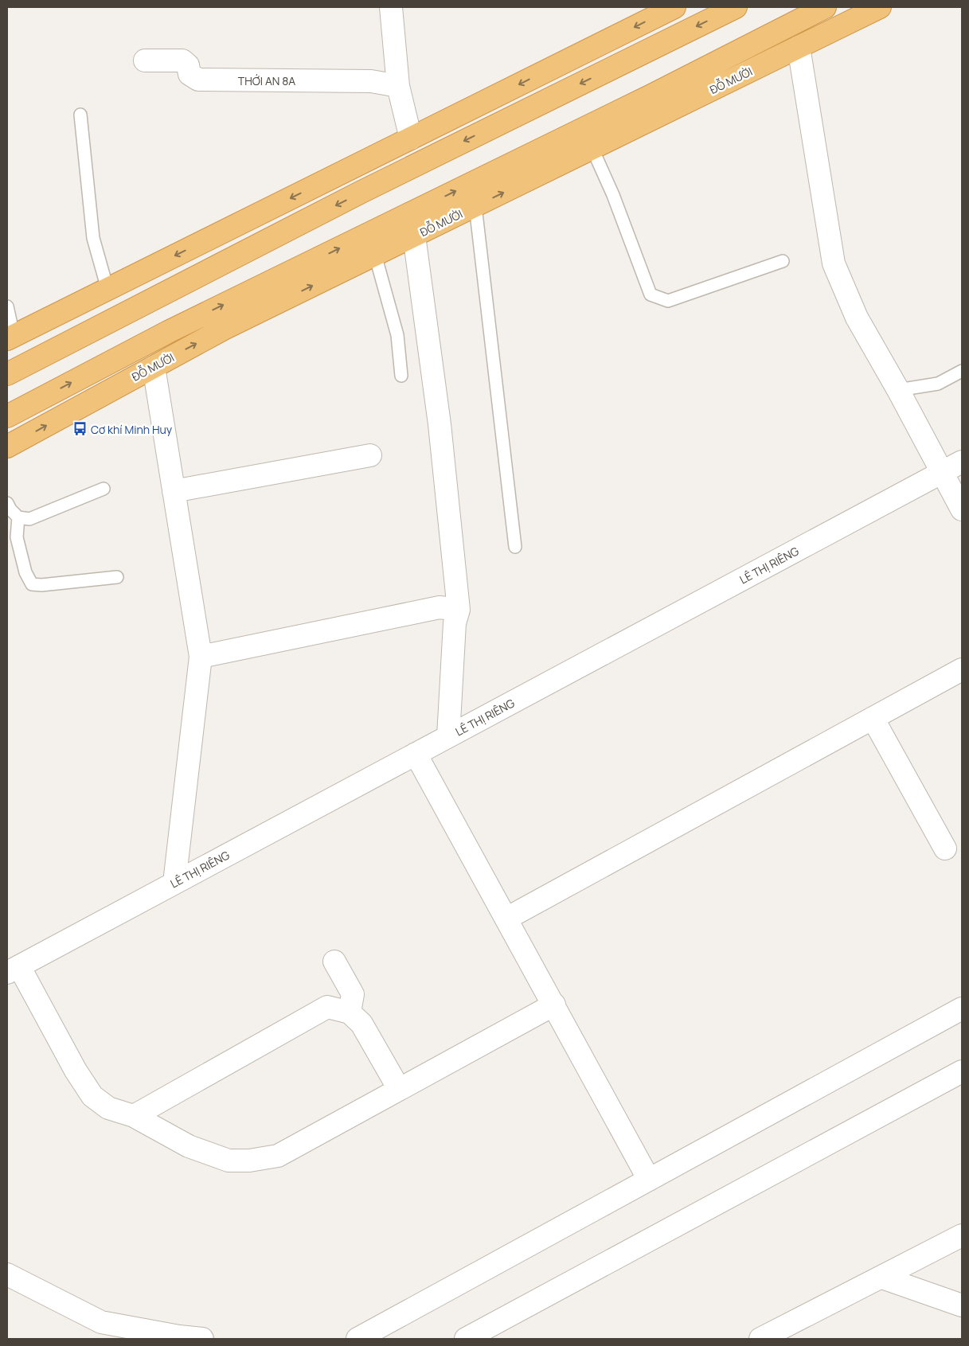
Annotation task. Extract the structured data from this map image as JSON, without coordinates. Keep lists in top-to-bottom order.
{
  "streets": {
    "highway": ["ĐỖ MƯỜI"],
    "street": ["THỚI AN 8A", "LÊ THỊ RIÊNG"]
  },
  "places": {
    "bus stop": ["Cơ khí Minh Huy"]
  }
}
